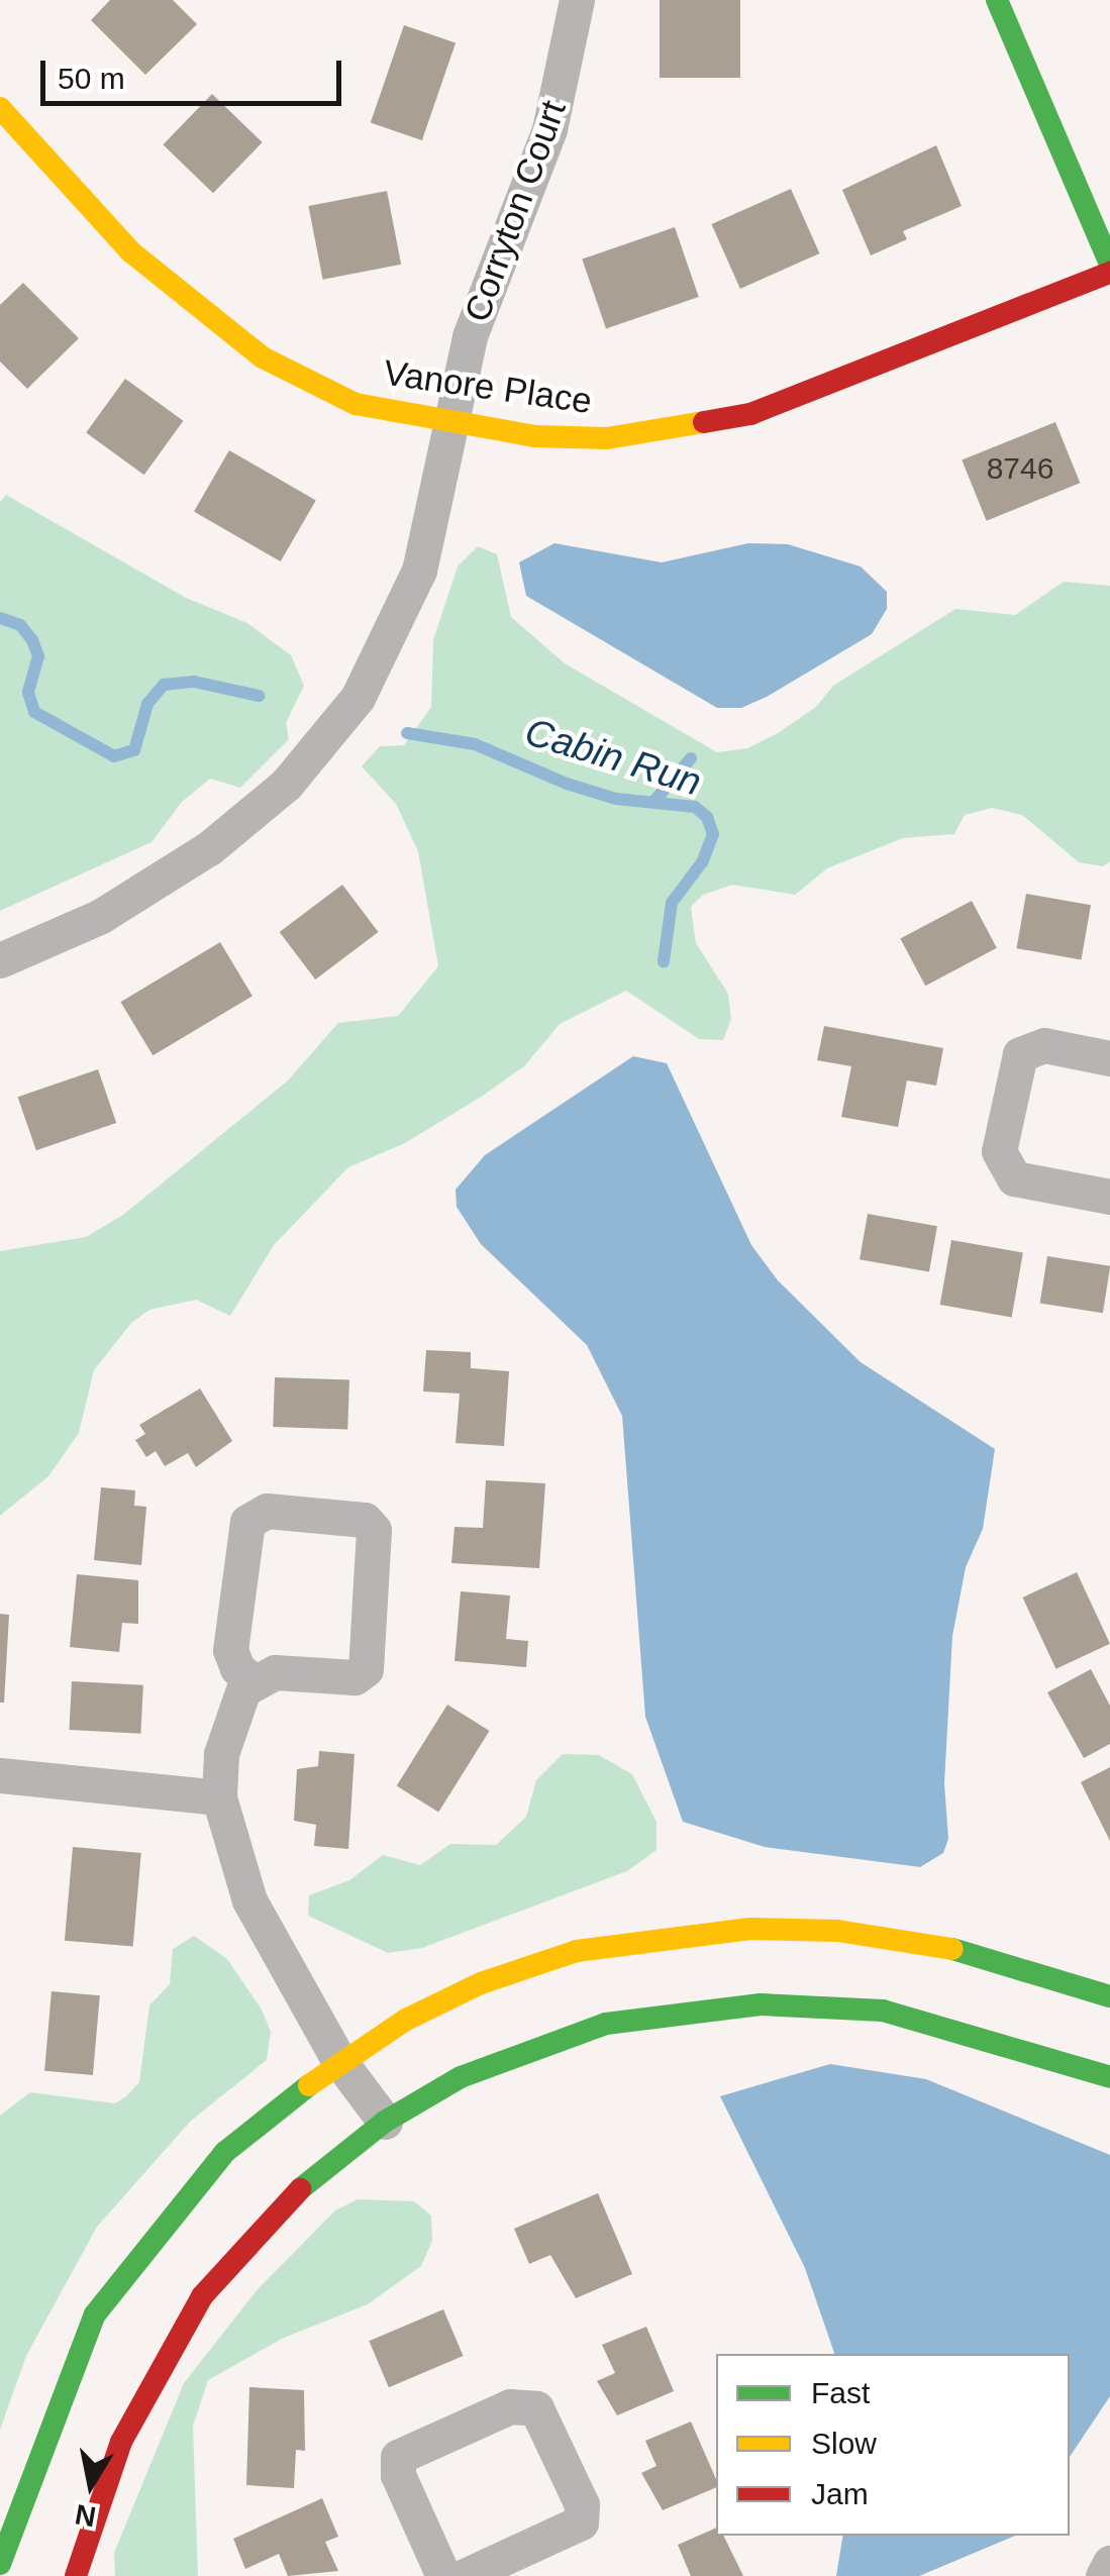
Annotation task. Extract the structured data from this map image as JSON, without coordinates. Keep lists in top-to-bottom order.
{
  "streets": {
    "street": ["Corryton Court", "Vanore Place"]
  },
  "crossings": [
    ["Corryton Court", "Vanore Place"]
  ],
  "water": ["Cabin Run"],
  "house_numbers": ["8746"],
  "legend": ["Fast", "Slow", "Jam"],
  "scale_bar": "50 m",
  "north": "bottom"
}
